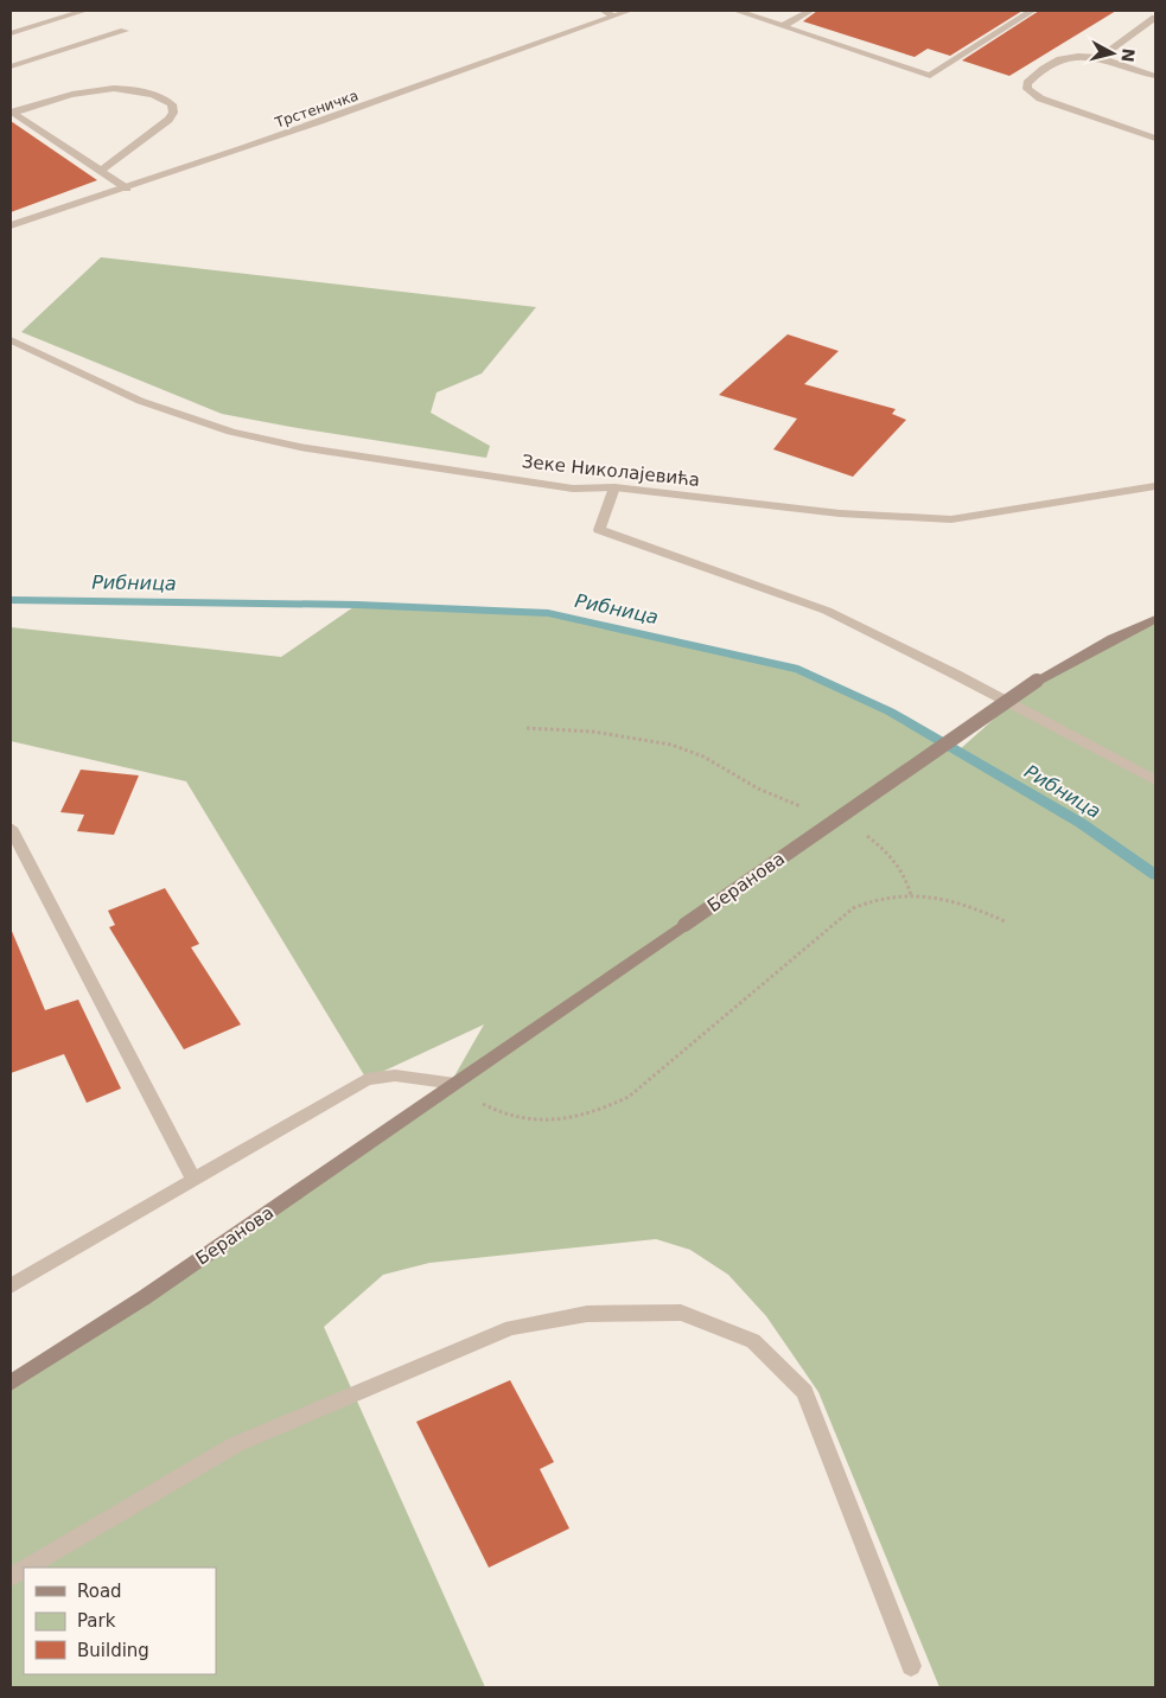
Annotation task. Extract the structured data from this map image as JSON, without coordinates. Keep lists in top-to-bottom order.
{
  "streets": {
    "main road": ["Беранова"],
    "street": ["Трстеничка", "Зеке Николајевића"]
  },
  "water": ["Рибница"],
  "legend": ["Road", "Park", "Building"],
  "north": "right"
}
